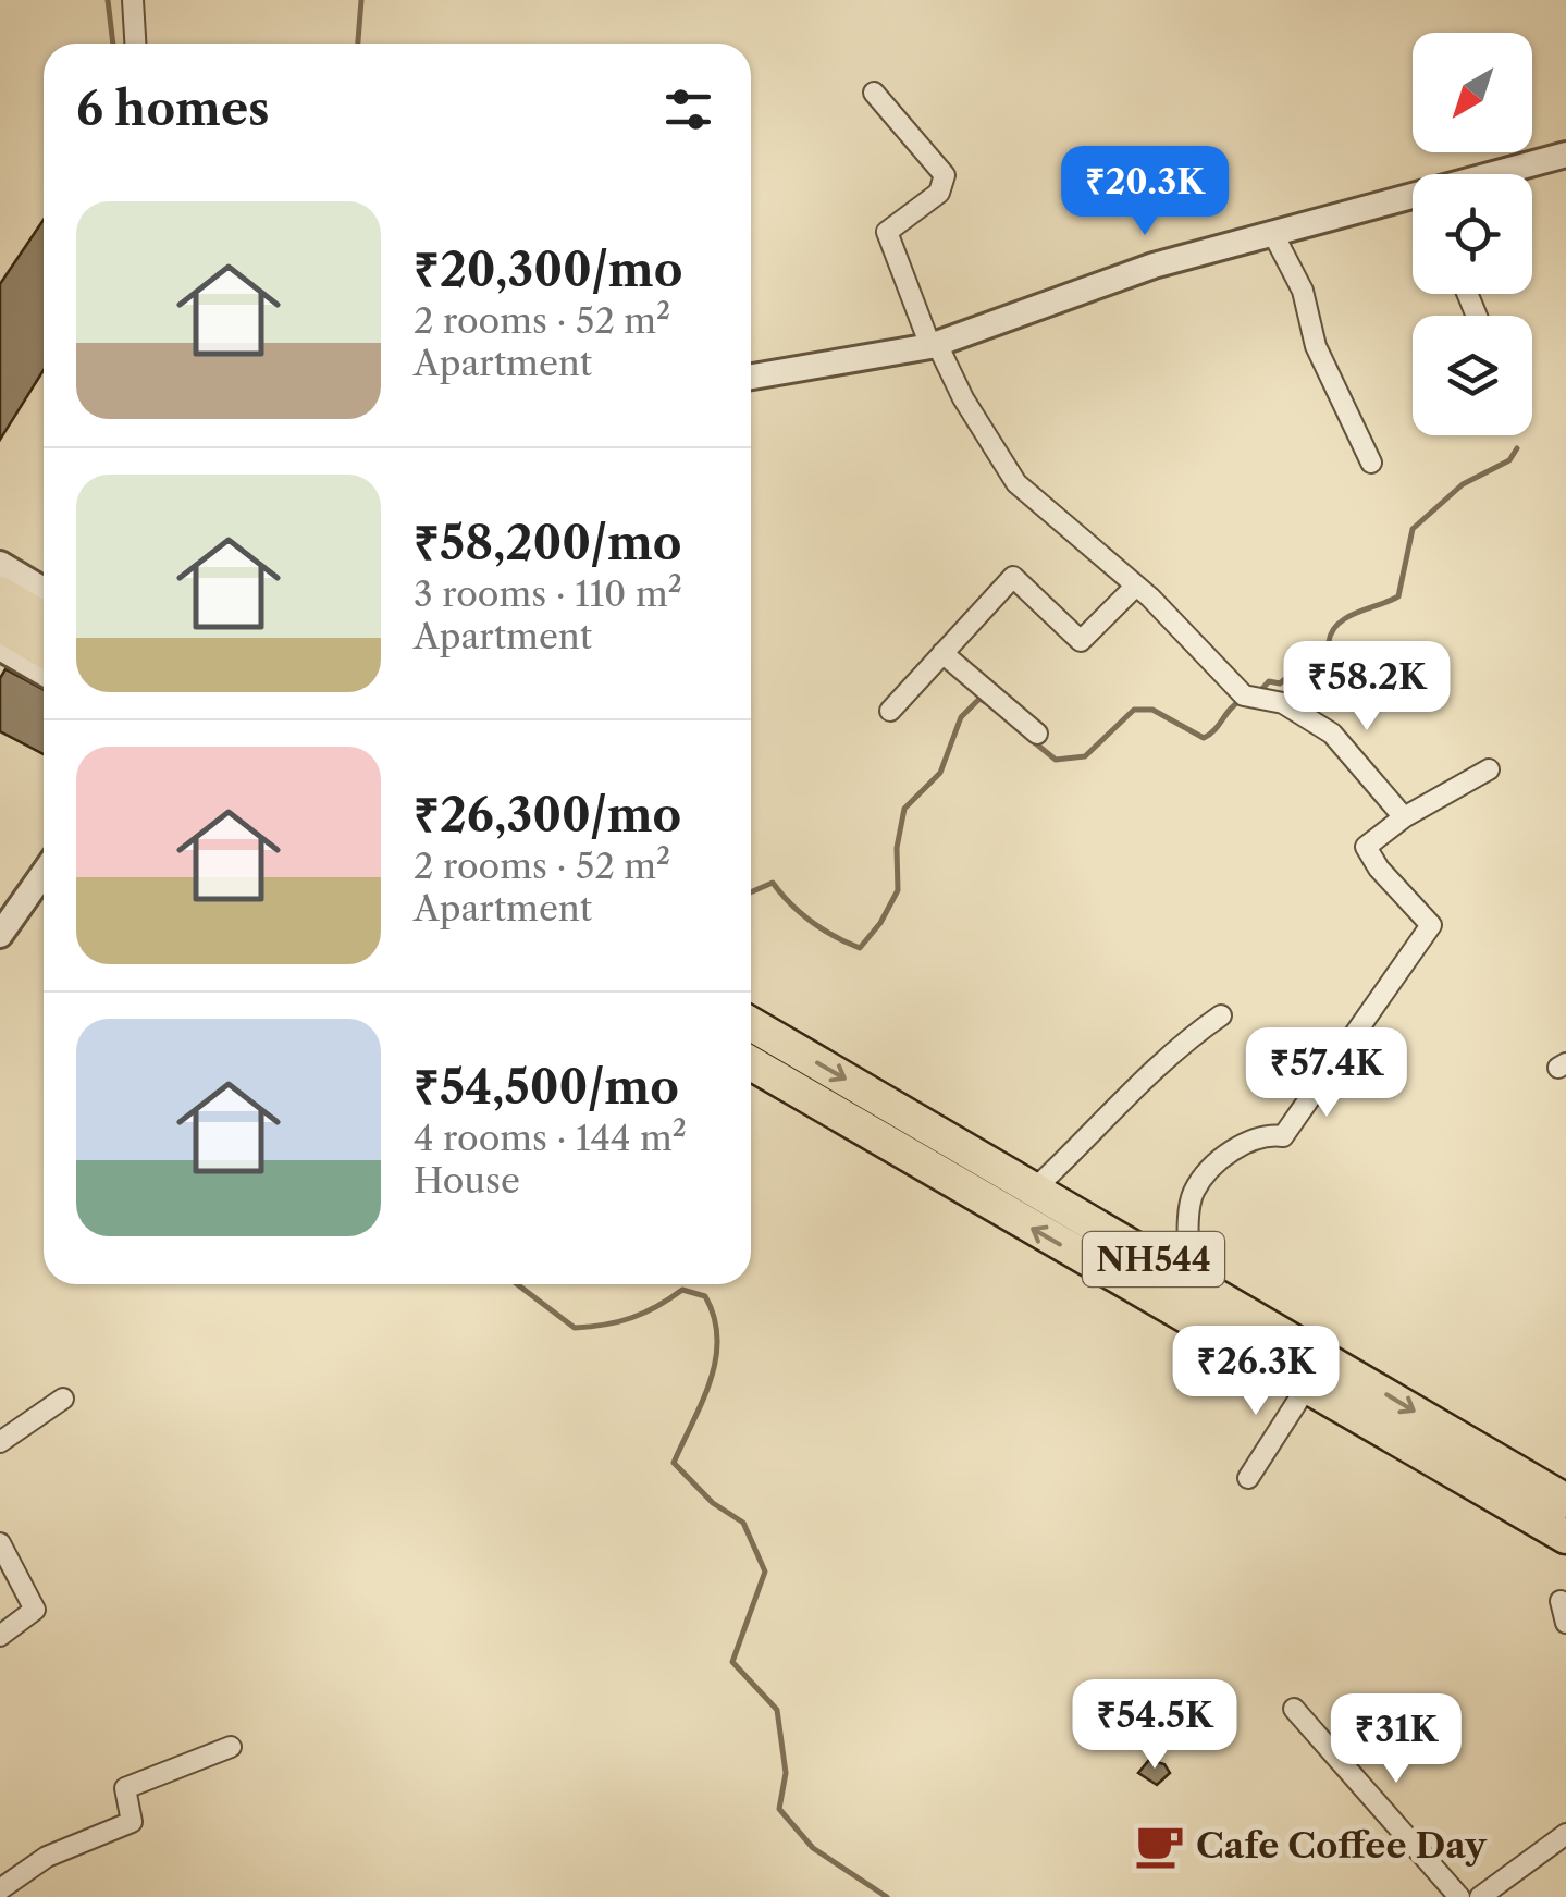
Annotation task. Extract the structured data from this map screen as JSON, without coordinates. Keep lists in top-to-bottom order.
{
  "streets": {
    "highway": ["NH544"]
  },
  "places": {
    "cafe": ["Cafe Coffee Day"]
  },
  "north": "bottom left",
  "page": {
    "heading": "6 homes",
    "price": [
      "₹20.3K",
      "₹58.2K",
      "₹57.4K",
      "₹26.3K",
      "₹54.5K",
      "₹31K"
    ],
    "list": [
      {
        "name": "₹20,300/mo",
        "note": "2 rooms · 52 m² · Apartment"
      },
      {
        "name": "₹58,200/mo",
        "note": "3 rooms · 110 m² · Apartment"
      },
      {
        "name": "₹26,300/mo",
        "note": "2 rooms · 52 m² · Apartment"
      },
      {
        "name": "₹54,500/mo",
        "note": "4 rooms · 144 m² · House"
      }
    ]
  }
}
